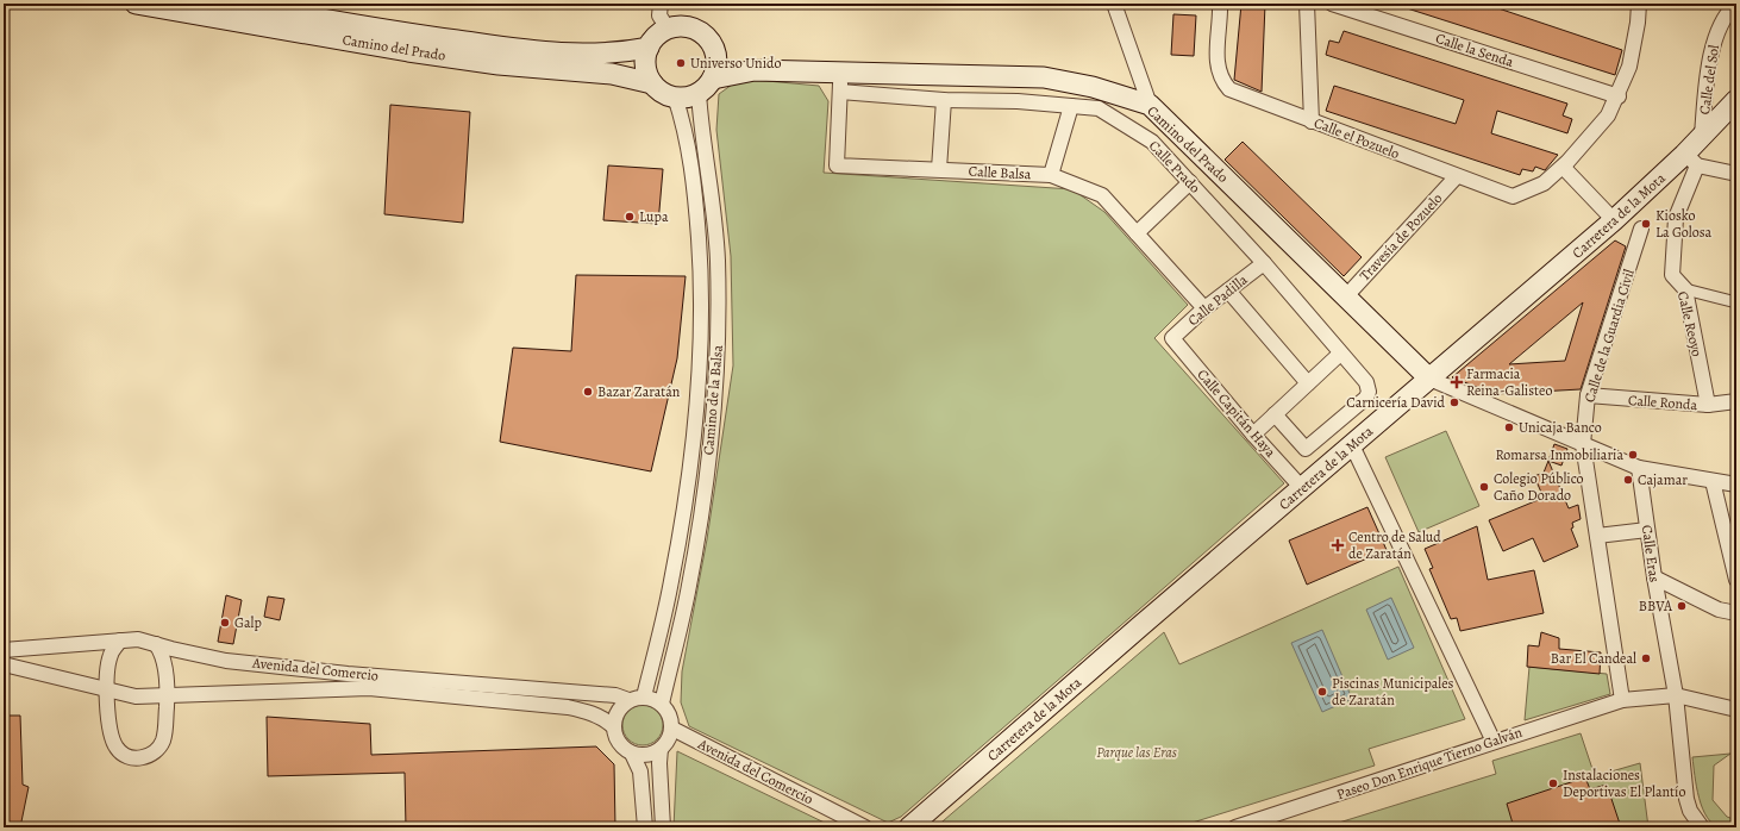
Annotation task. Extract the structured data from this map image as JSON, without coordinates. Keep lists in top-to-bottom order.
{
  "streets": {
    "main road": ["Camino del Prado", "Carretera de la Mota"],
    "street": [
      "Calle la Senda",
      "Calle del Sol",
      "Calle el Pozuelo",
      "Calle Prado",
      "Calle Balsa",
      "Travesía de Pozuelo",
      "Calle Padilla",
      "Calle Reoyo",
      "Calle de la Guardia Civil",
      "Camino de la Balsa",
      "Calle Ronda",
      "Calle Capitán Haya",
      "Calle Eras",
      "Avenida del Comercio",
      "Paseo Don Enrique Tierno Galván"
    ]
  },
  "crossings": [
    ["Camino del Prado", "Calle Balsa"],
    ["Camino del Prado", "Carretera de la Mota"],
    ["Camino del Prado", "Travesía de Pozuelo"],
    ["Camino del Prado", "Camino de la Balsa"],
    ["Calle la Senda", "Calle el Pozuelo"],
    ["Calle del Sol", "Carretera de la Mota"],
    ["Calle el Pozuelo", "Travesía de Pozuelo"],
    ["Calle Prado", "Calle Balsa"],
    ["Calle Prado", "Calle Padilla"],
    ["Calle Balsa", "Calle Padilla"],
    ["Carretera de la Mota", "Calle Reoyo"],
    ["Carretera de la Mota", "Calle Capitán Haya"],
    ["Calle Padilla", "Calle Capitán Haya"],
    ["Calle Reoyo", "Calle Ronda"],
    ["Calle de la Guardia Civil", "Calle Ronda"],
    ["Calle de la Guardia Civil", "Paseo Don Enrique Tierno Galván"],
    ["Camino de la Balsa", "Avenida del Comercio"],
    ["Calle Eras", "Paseo Don Enrique Tierno Galván"]
  ],
  "parks": ["Parque las Eras"],
  "places": {
    "other": [
      "Universo Unido",
      "Lupa",
      "Kiosko La Golosa",
      "Bazar Zaratán",
      "Carnicería David",
      "Unicaja Banco",
      "Romarsa Inmobiliaria",
      "Cajamar",
      "Colegio Público Caño Dorado",
      "BBVA",
      "Galp",
      "Bar El Candeal",
      "Piscinas Municipales de Zaratán",
      "Instalaciones Deportivas El Plantío"
    ],
    "health": ["Farmacia Reina-Galisteo", "Centro de Salud de Zaratán"]
  }
}
